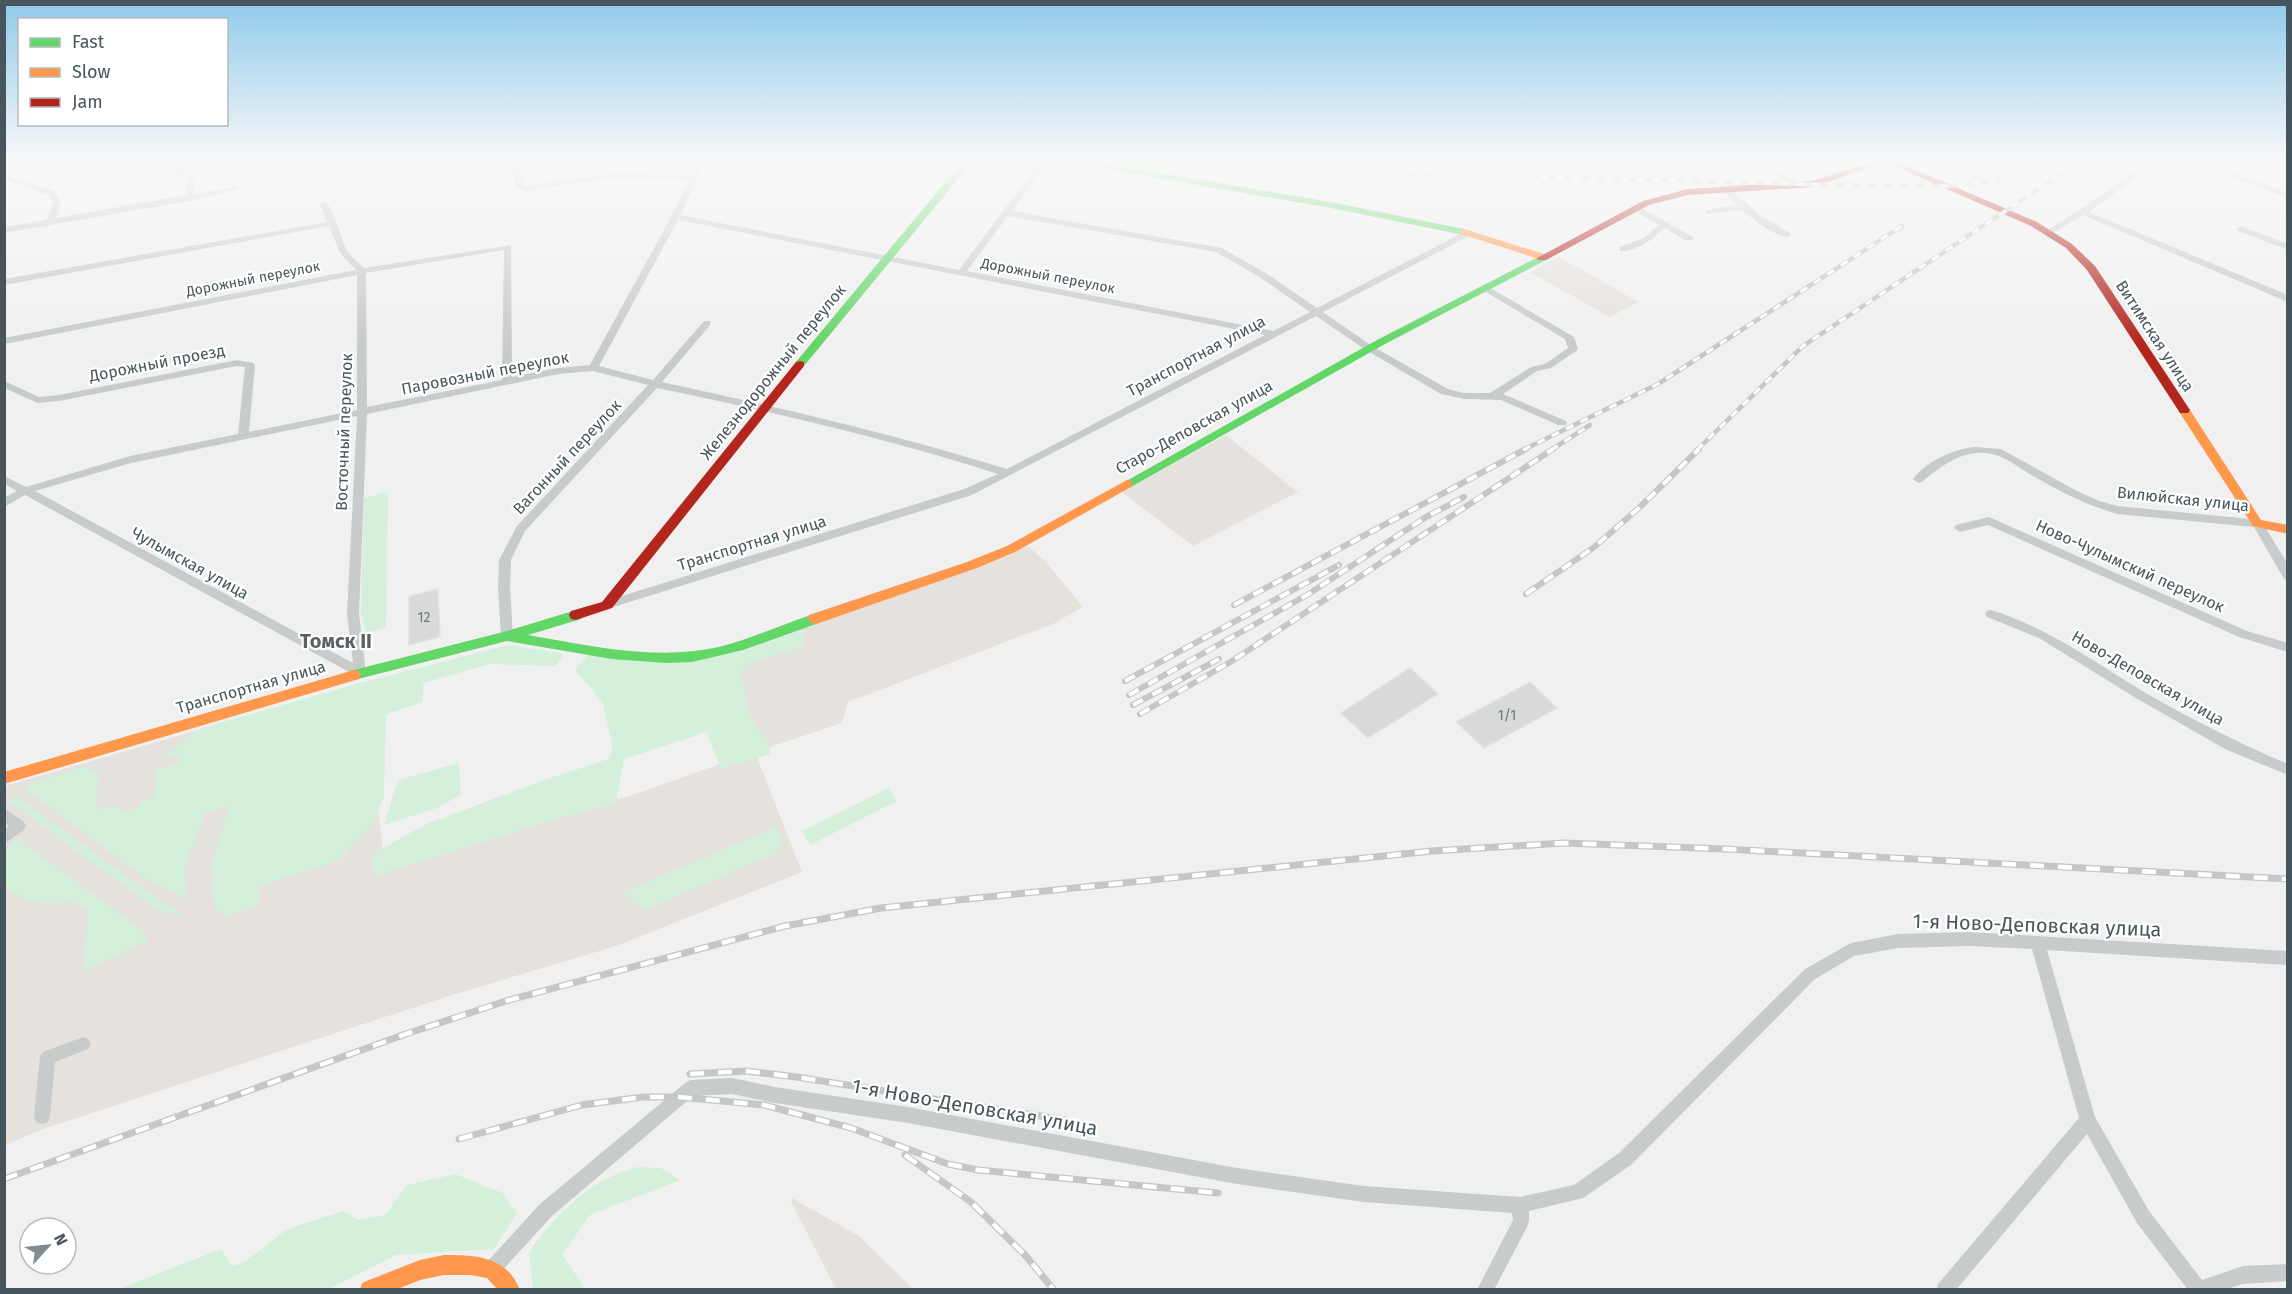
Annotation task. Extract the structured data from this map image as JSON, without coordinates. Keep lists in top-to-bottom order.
{
  "streets": {
    "street": [
      "Дорожный переулок",
      "Витимская улица",
      "Транспортная улица",
      "Дорожный проезд",
      "Железнодорожный переулок",
      "Паровозный переулок",
      "Старо-Деповская улица",
      "Восточный переулок",
      "Вагонный переулок",
      "Вилюйская улица",
      "Чулымская улица",
      "Ново-Чулымский переулок",
      "Ново-Деповская улица",
      "1-я Ново-Деповская улица"
    ]
  },
  "crossings": [
    ["Дорожный переулок", "Транспортная улица"],
    ["Дорожный переулок", "Железнодорожный переулок"],
    ["Дорожный переулок", "Паровозный переулок"],
    ["Дорожный переулок", "Восточный переулок"],
    ["Витимская улица", "Вилюйская улица"],
    ["Транспортная улица", "Железнодорожный переулок"],
    ["Транспортная улица", "Паровозный переулок"],
    ["Транспортная улица", "Старо-Деповская улица"],
    ["Транспортная улица", "Восточный переулок"],
    ["Транспортная улица", "Вагонный переулок"],
    ["Транспортная улица", "Чулымская улица"],
    ["Дорожный проезд", "Паровозный переулок"],
    ["Железнодорожный переулок", "Паровозный переулок"],
    ["Паровозный переулок", "Восточный переулок"],
    ["Паровозный переулок", "Вагонный переулок"],
    ["Паровозный переулок", "Чулымская улица"],
    ["Старо-Деповская улица", "Вагонный переулок"],
    ["Восточный переулок", "Чулымская улица"]
  ],
  "districts": ["Томск II"],
  "house_numbers": ["12", "1/1"],
  "legend": ["Fast", "Slow", "Jam"],
  "north": "top right"
}
